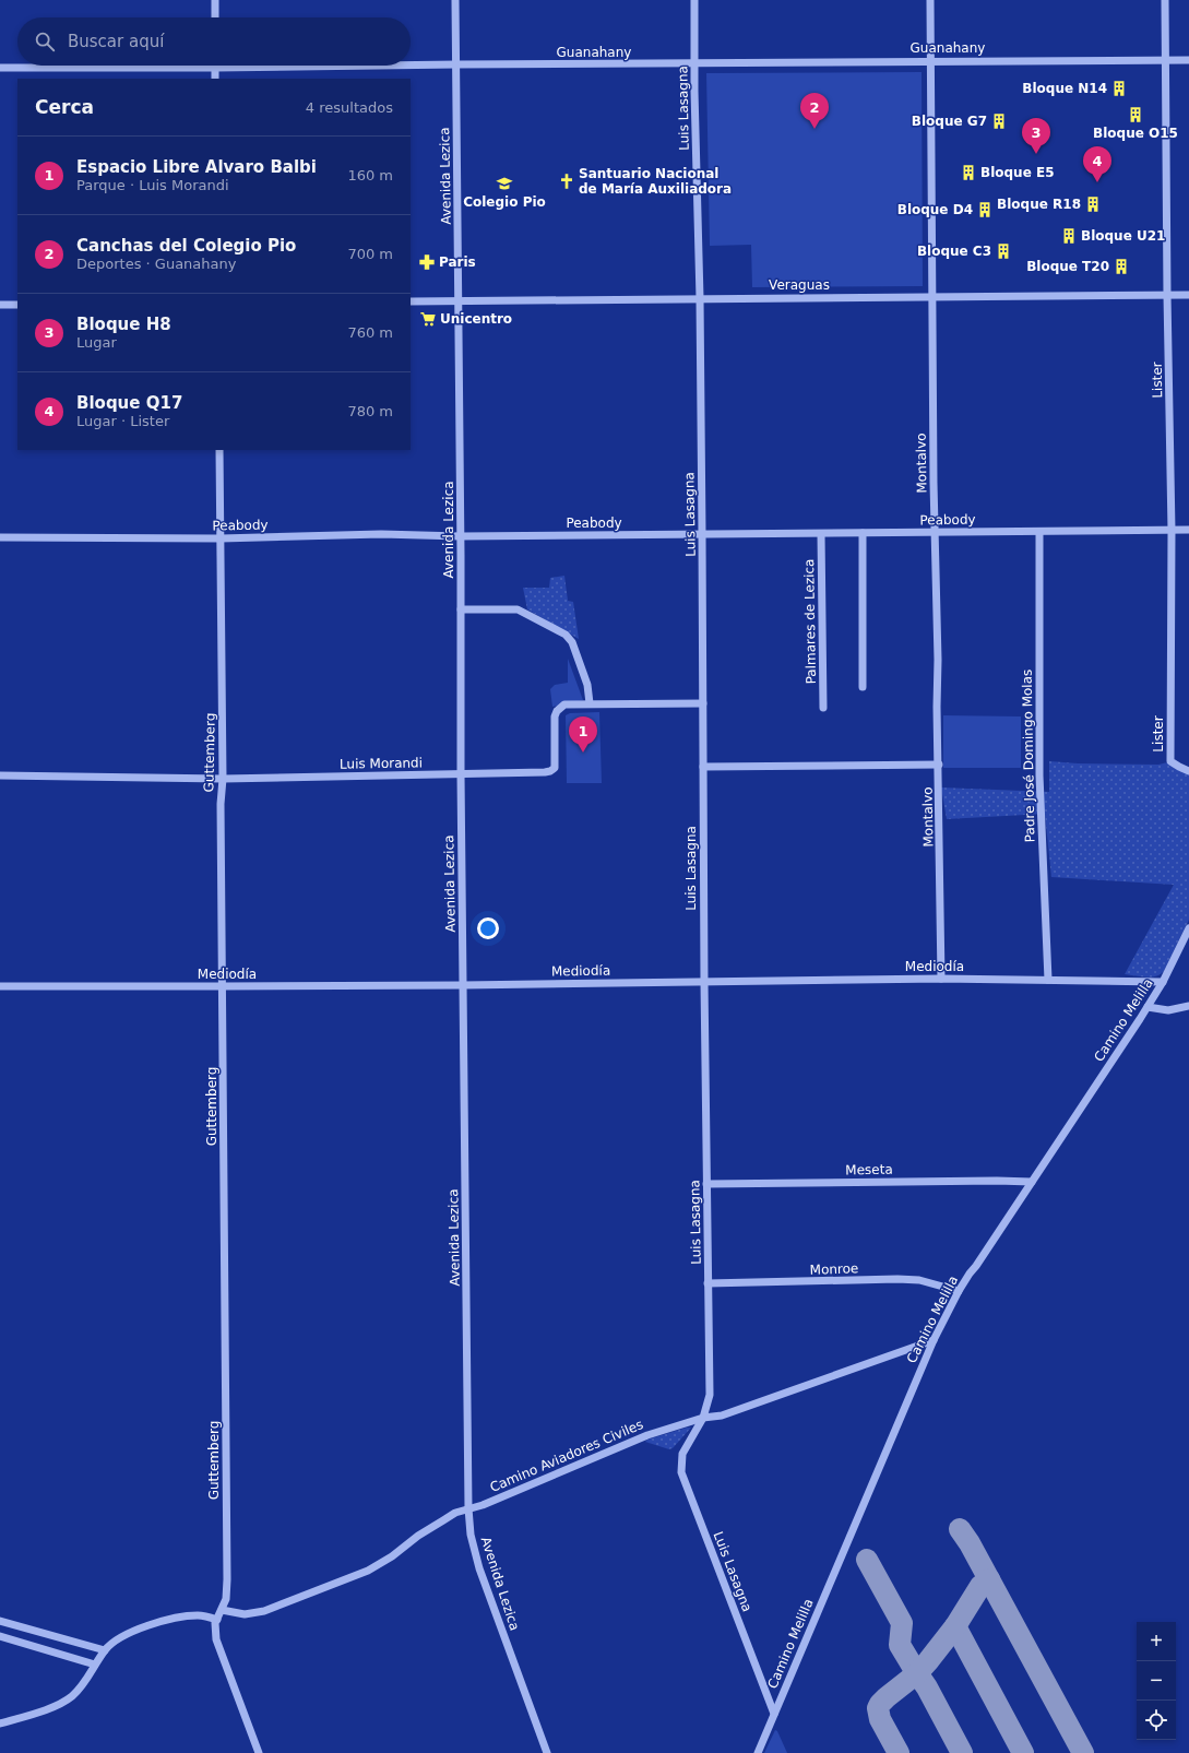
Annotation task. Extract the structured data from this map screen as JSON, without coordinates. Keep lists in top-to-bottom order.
{
  "streets": {
    "street": [
      "Guanahany",
      "Luis Lasagna",
      "Avenida Lezica",
      "Veraguas",
      "Lister",
      "Montalvo",
      "Peabody",
      "Palmares de Lezica",
      "Guttemberg",
      "Padre José Domingo Molas",
      "Luis Morandi",
      "Mediodía",
      "Camino Melilla",
      "Meseta",
      "Monroe",
      "Camino Aviadores Civiles"
    ]
  },
  "crossings": [
    ["Guanahany", "Luis Lasagna"],
    ["Guanahany", "Avenida Lezica"],
    ["Guanahany", "Lister"],
    ["Guanahany", "Montalvo"],
    ["Luis Lasagna", "Veraguas"],
    ["Luis Lasagna", "Peabody"],
    ["Luis Lasagna", "Luis Morandi"],
    ["Luis Lasagna", "Mediodía"],
    ["Luis Lasagna", "Camino Melilla"],
    ["Luis Lasagna", "Meseta"],
    ["Luis Lasagna", "Monroe"],
    ["Luis Lasagna", "Camino Aviadores Civiles"],
    ["Avenida Lezica", "Veraguas"],
    ["Avenida Lezica", "Peabody"],
    ["Avenida Lezica", "Luis Morandi"],
    ["Avenida Lezica", "Mediodía"],
    ["Avenida Lezica", "Camino Aviadores Civiles"],
    ["Veraguas", "Lister"],
    ["Veraguas", "Montalvo"],
    ["Lister", "Peabody"],
    ["Montalvo", "Peabody"],
    ["Montalvo", "Mediodía"],
    ["Peabody", "Palmares de Lezica"],
    ["Peabody", "Guttemberg"],
    ["Peabody", "Padre José Domingo Molas"],
    ["Guttemberg", "Luis Morandi"],
    ["Guttemberg", "Mediodía"],
    ["Guttemberg", "Camino Aviadores Civiles"],
    ["Padre José Domingo Molas", "Mediodía"],
    ["Mediodía", "Camino Melilla"],
    ["Camino Melilla", "Meseta"],
    ["Camino Melilla", "Monroe"],
    ["Camino Melilla", "Camino Aviadores Civiles"]
  ],
  "places": {
    "building": [
      "Bloque N14",
      "Bloque O15",
      "Bloque G7",
      "Bloque E5",
      "Bloque R18",
      "Bloque D4",
      "Bloque U21",
      "Bloque C3",
      "Bloque T20"
    ],
    "church": ["Santuario Nacional de María Auxiliadora"],
    "school or university": ["Colegio Pio"],
    "pharmacy": ["Paris"],
    "supermarket": ["Unicentro"]
  },
  "page": {
    "search": "Buscar aquí",
    "heading": ["Cerca", "4 resultados"],
    "pins": [
      "2",
      "3",
      "4",
      "1"
    ],
    "list": [
      {
        "mark": "1",
        "name": "Espacio Libre Alvaro Balbi",
        "note": "Parque · Luis Morandi",
        "value": "160 m"
      },
      {
        "mark": "2",
        "name": "Canchas del Colegio Pio",
        "note": "Deportes · Guanahany",
        "value": "700 m"
      },
      {
        "mark": "3",
        "name": "Bloque H8",
        "note": "Lugar",
        "value": "760 m"
      },
      {
        "mark": "4",
        "name": "Bloque Q17",
        "note": "Lugar · Lister",
        "value": "780 m"
      }
    ],
    "map_buttons": ["+", "−"]
  }
}
